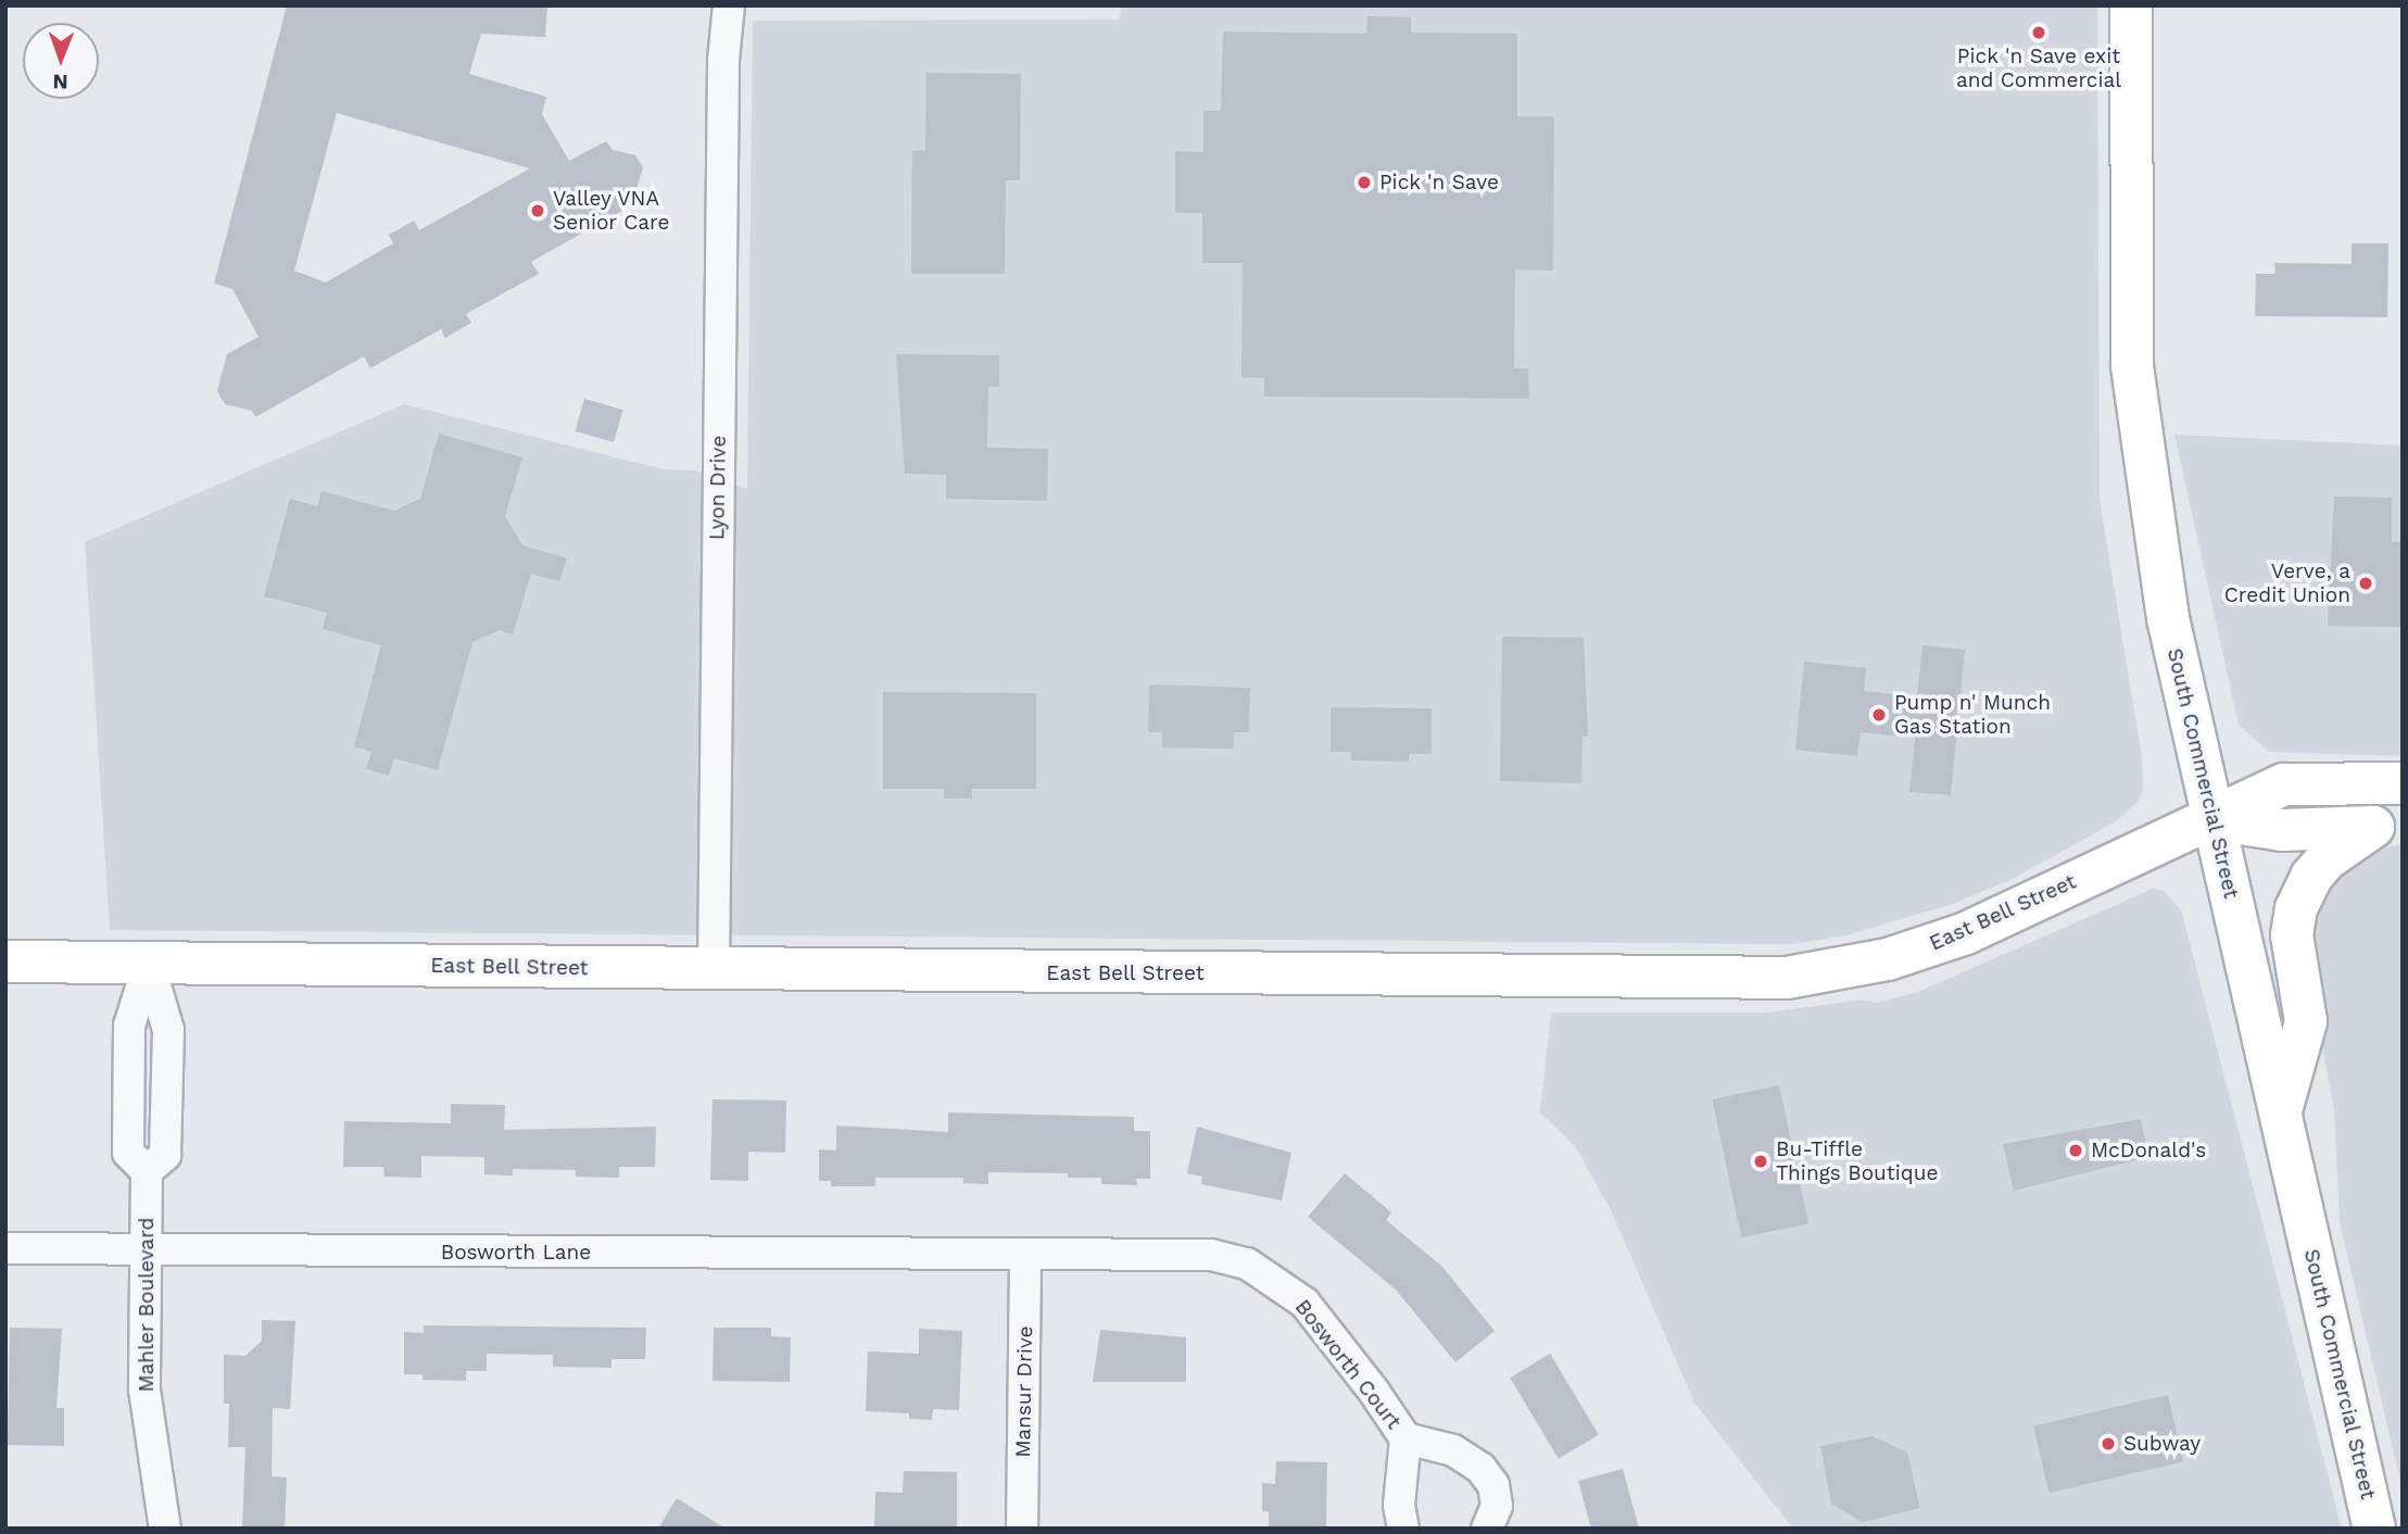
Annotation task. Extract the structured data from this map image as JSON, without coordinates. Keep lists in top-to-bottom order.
{
  "streets": {
    "main road": ["South Commercial Street", "East Bell Street"],
    "street": [
      "Lyon Drive",
      "Bosworth Lane",
      "Mahler Boulevard",
      "Bosworth Court",
      "Mansur Drive"
    ]
  },
  "crossings": [
    ["Lyon Drive", "East Bell Street"],
    ["South Commercial Street", "East Bell Street"],
    ["East Bell Street", "Mahler Boulevard"],
    ["Bosworth Lane", "Mahler Boulevard"],
    ["Bosworth Lane", "Bosworth Court"],
    ["Bosworth Lane", "Mansur Drive"],
    ["Bosworth Court", "Mansur Drive"]
  ],
  "places": [
    "Pick 'n Save exit and Commercial",
    "Pick 'n Save",
    "Valley VNA Senior Care",
    "Verve, a Credit Union",
    "Pump n' Munch Gas Station",
    "McDonald's",
    "Bu-Tiffle Things Boutique",
    "Subway"
  ],
  "north": "bottom"
}
